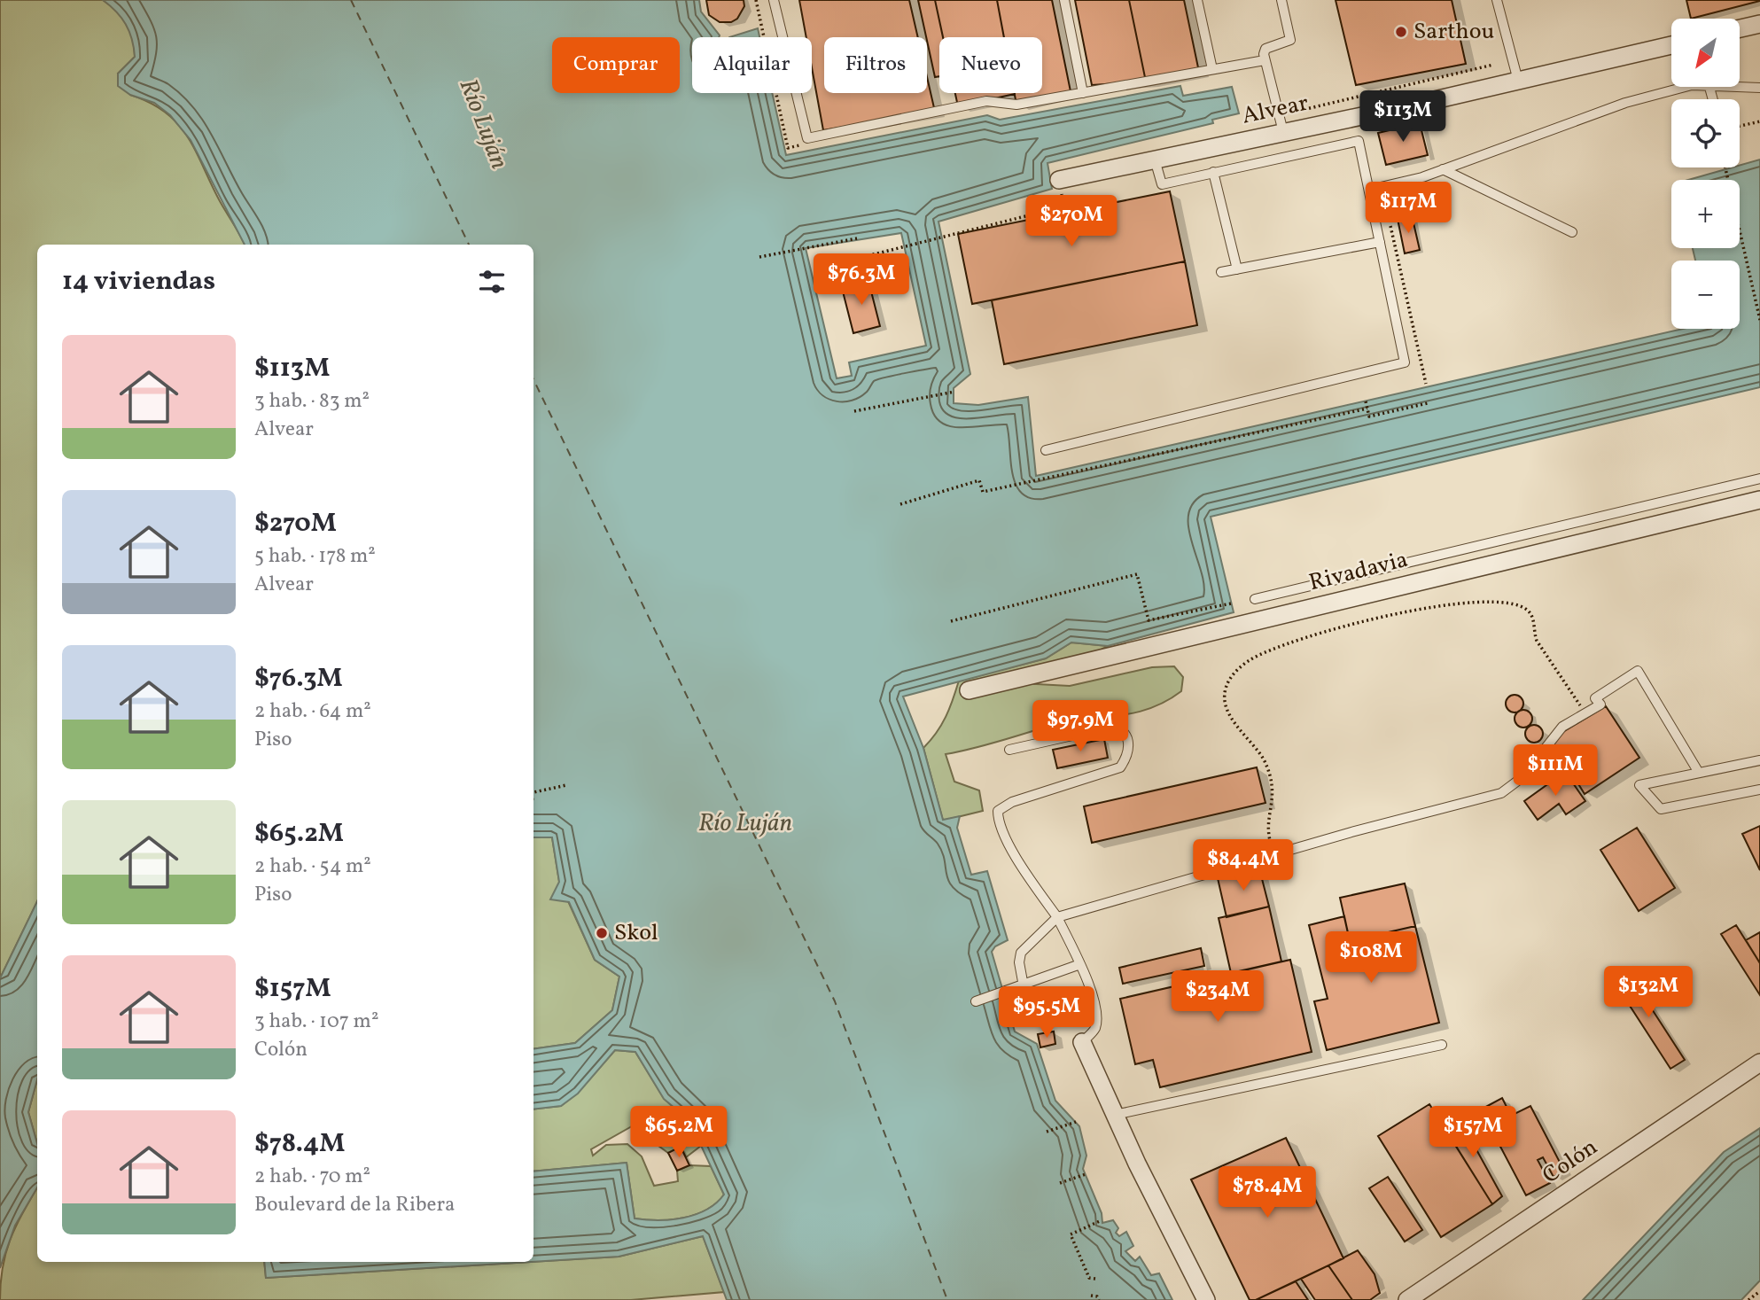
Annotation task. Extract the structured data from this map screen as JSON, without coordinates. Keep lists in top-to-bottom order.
{
  "streets": {
    "street": ["Alvear", "Rivadavia", "Colón"]
  },
  "water": ["Río Luján"],
  "places": ["Sarthou", "Skol"],
  "north": "bottom left",
  "page": {
    "map_buttons": ["+", "−"],
    "chip": [
      "Comprar",
      "Alquilar",
      "Filtros",
      "Nuevo"
    ],
    "price": [
      "$113M",
      "$117M",
      "$270M",
      "$76.3M",
      "$97.9M",
      "$111M",
      "$84.4M",
      "$108M",
      "$132M",
      "$234M",
      "$95.5M",
      "$65.2M",
      "$157M",
      "$78.4M"
    ],
    "heading": "14 viviendas",
    "list": [
      {
        "name": "$113M",
        "note": "3 hab. · 83 m² · Alvear"
      },
      {
        "name": "$270M",
        "note": "5 hab. · 178 m² · Alvear"
      },
      {
        "name": "$76.3M",
        "note": "2 hab. · 64 m² · Piso"
      },
      {
        "name": "$65.2M",
        "note": "2 hab. · 54 m² · Piso"
      },
      {
        "name": "$157M",
        "note": "3 hab. · 107 m² · Colón"
      },
      {
        "name": "$78.4M",
        "note": "2 hab. · 70 m² · Boulevard de la Ribera"
      }
    ]
  }
}
